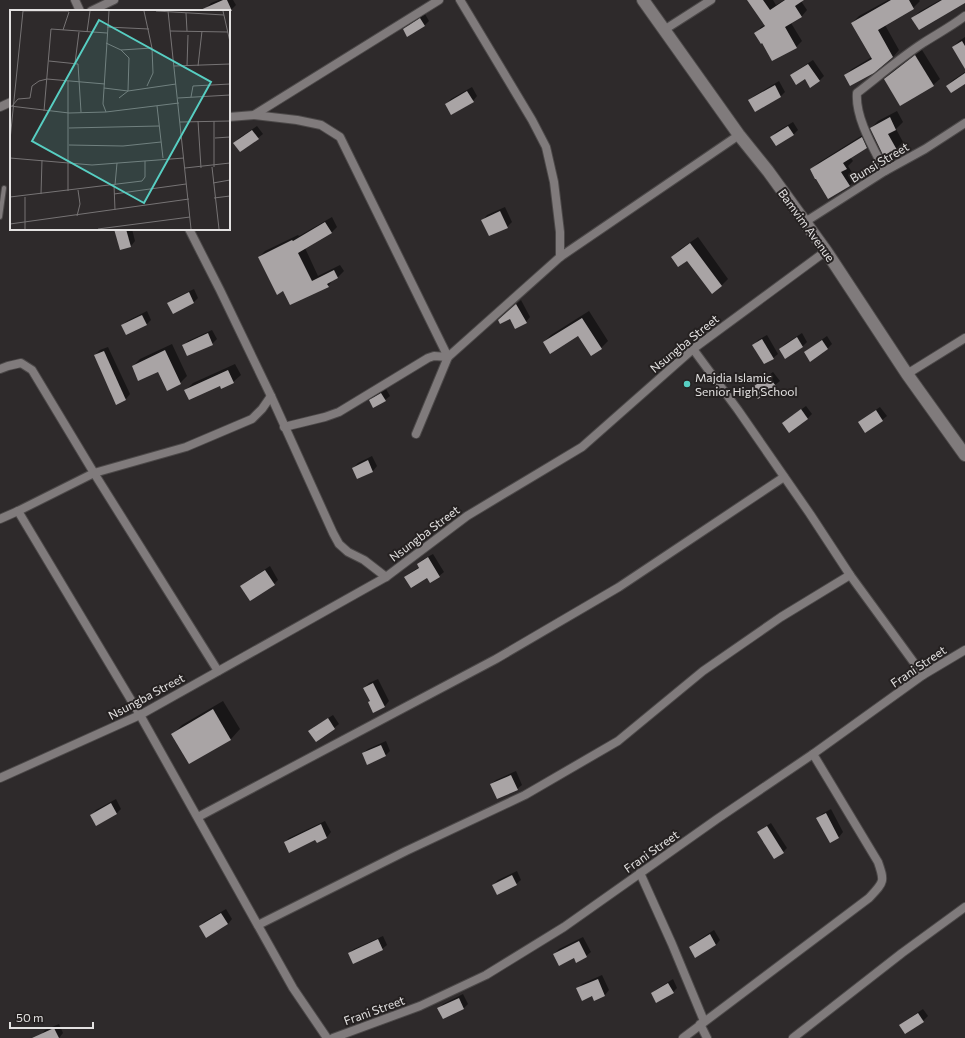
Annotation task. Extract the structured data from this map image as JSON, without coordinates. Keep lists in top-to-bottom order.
{
  "streets": {
    "street": [
      "Bunsi Street",
      "Bamvim Avenue",
      "Nsungba Street",
      "Frani Street"
    ]
  },
  "crossings": [
    ["Bunsi Street", "Bamvim Avenue"],
    ["Bamvim Avenue", "Nsungba Street"]
  ],
  "places": ["Majdia Islamic Senior High School"],
  "scale_bar": "50 m"
}
